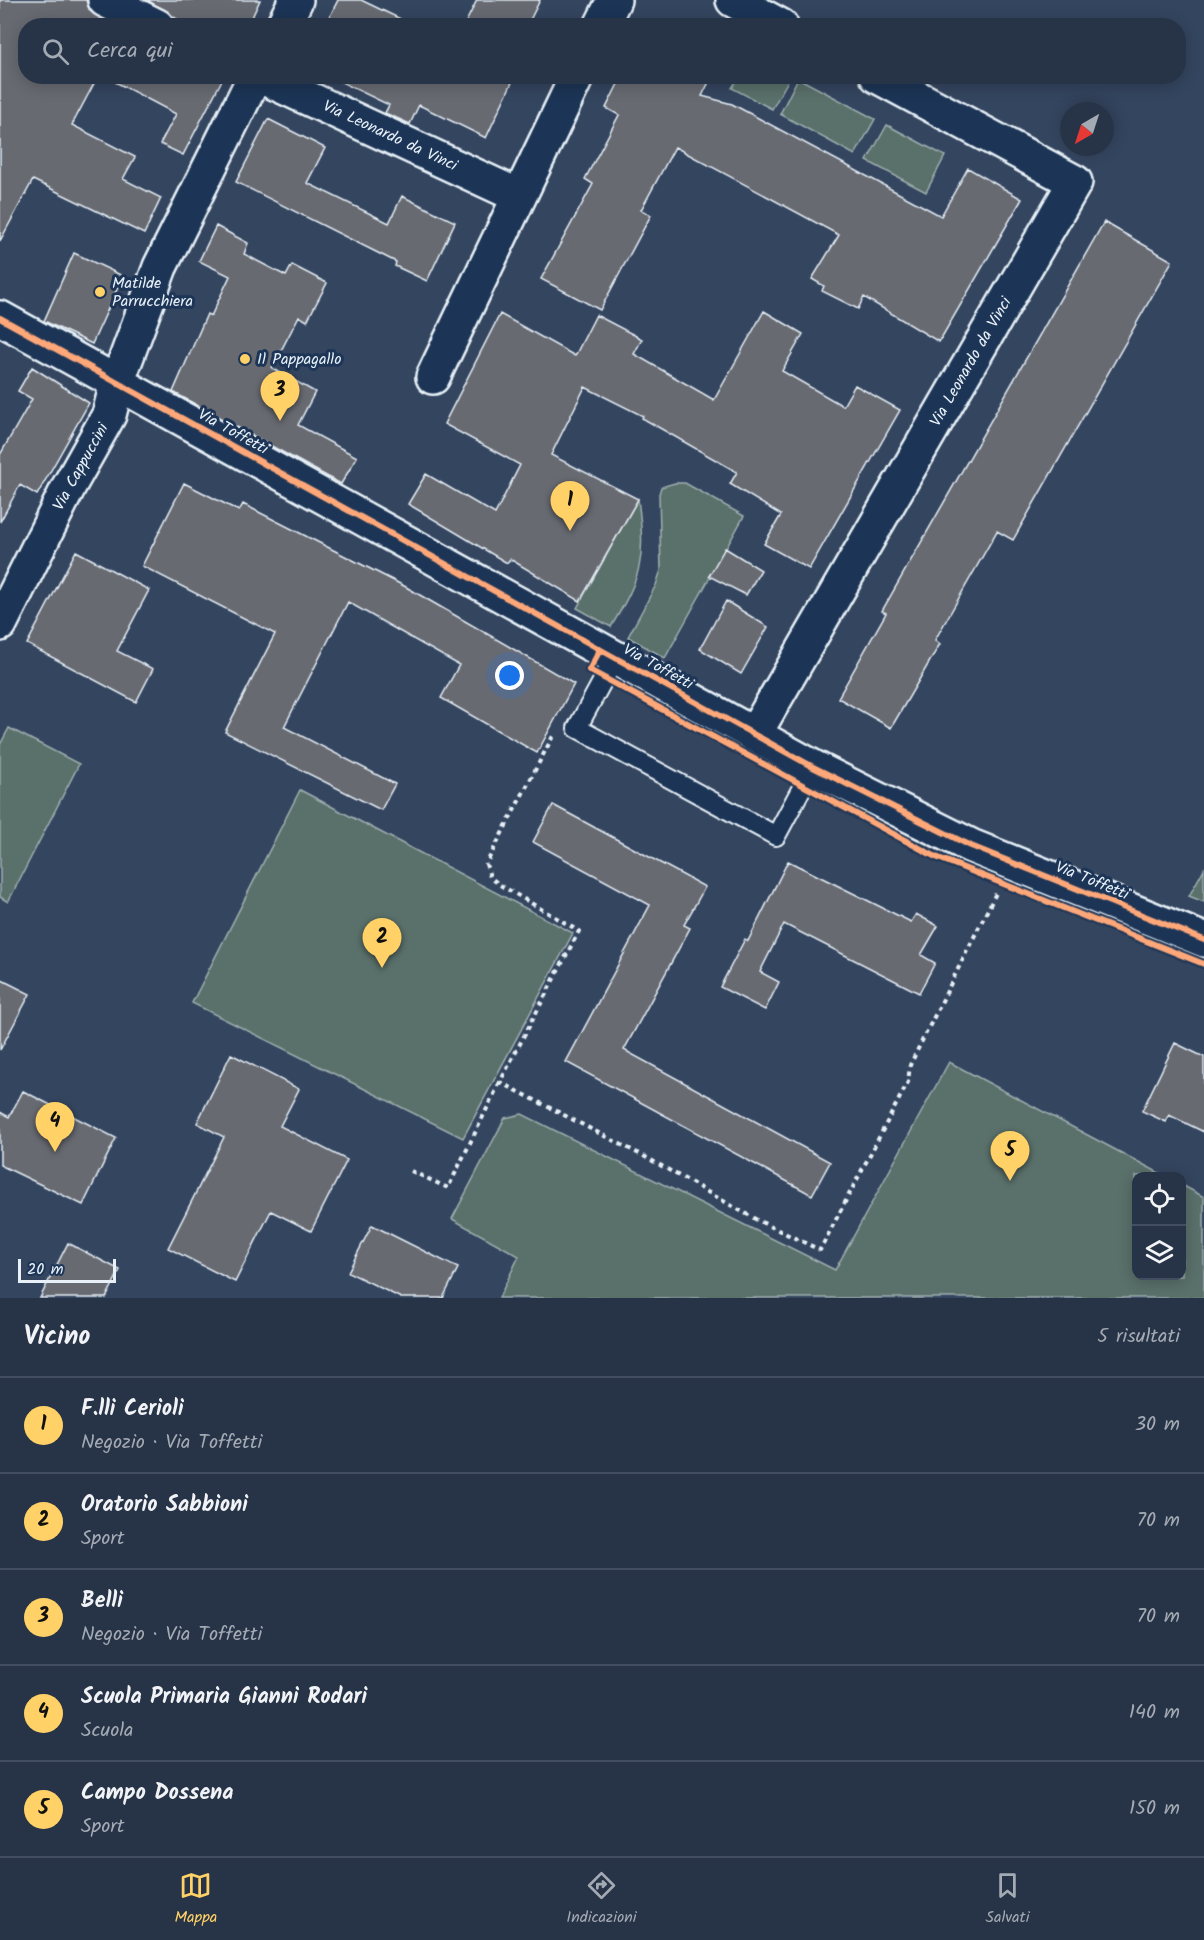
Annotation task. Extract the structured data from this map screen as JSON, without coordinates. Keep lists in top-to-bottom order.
{
  "streets": {
    "street": ["Via Leonardo da Vinci", "Via Toffetti", "Via Cappuccini"]
  },
  "crossings": [
    ["Via Leonardo da Vinci", "Via Toffetti"],
    ["Via Toffetti", "Via Cappuccini"]
  ],
  "places": ["Matilde Parrucchiera", "Il Pappagallo"],
  "scale_bar": "20 m",
  "north": "bottom left",
  "page": {
    "search": "Cerca qui",
    "pins": [
      "3",
      "1",
      "2",
      "4",
      "5"
    ],
    "scale": "20 m",
    "heading": ["Vicino", "5 risultati"],
    "list": [
      {
        "mark": "1",
        "name": "F.lli Cerioli",
        "note": "Negozio · Via Toffetti",
        "value": "30 m"
      },
      {
        "mark": "2",
        "name": "Oratorio Sabbioni",
        "note": "Sport",
        "value": "70 m"
      },
      {
        "mark": "3",
        "name": "Belli",
        "note": "Negozio · Via Toffetti",
        "value": "70 m"
      },
      {
        "mark": "4",
        "name": "Scuola Primaria Gianni Rodari",
        "note": "Scuola",
        "value": "140 m"
      },
      {
        "mark": "5",
        "name": "Campo Dossena",
        "note": "Sport",
        "value": "150 m"
      }
    ],
    "nav": ["Mappa", "Indicazioni", "Salvati"]
  }
}
